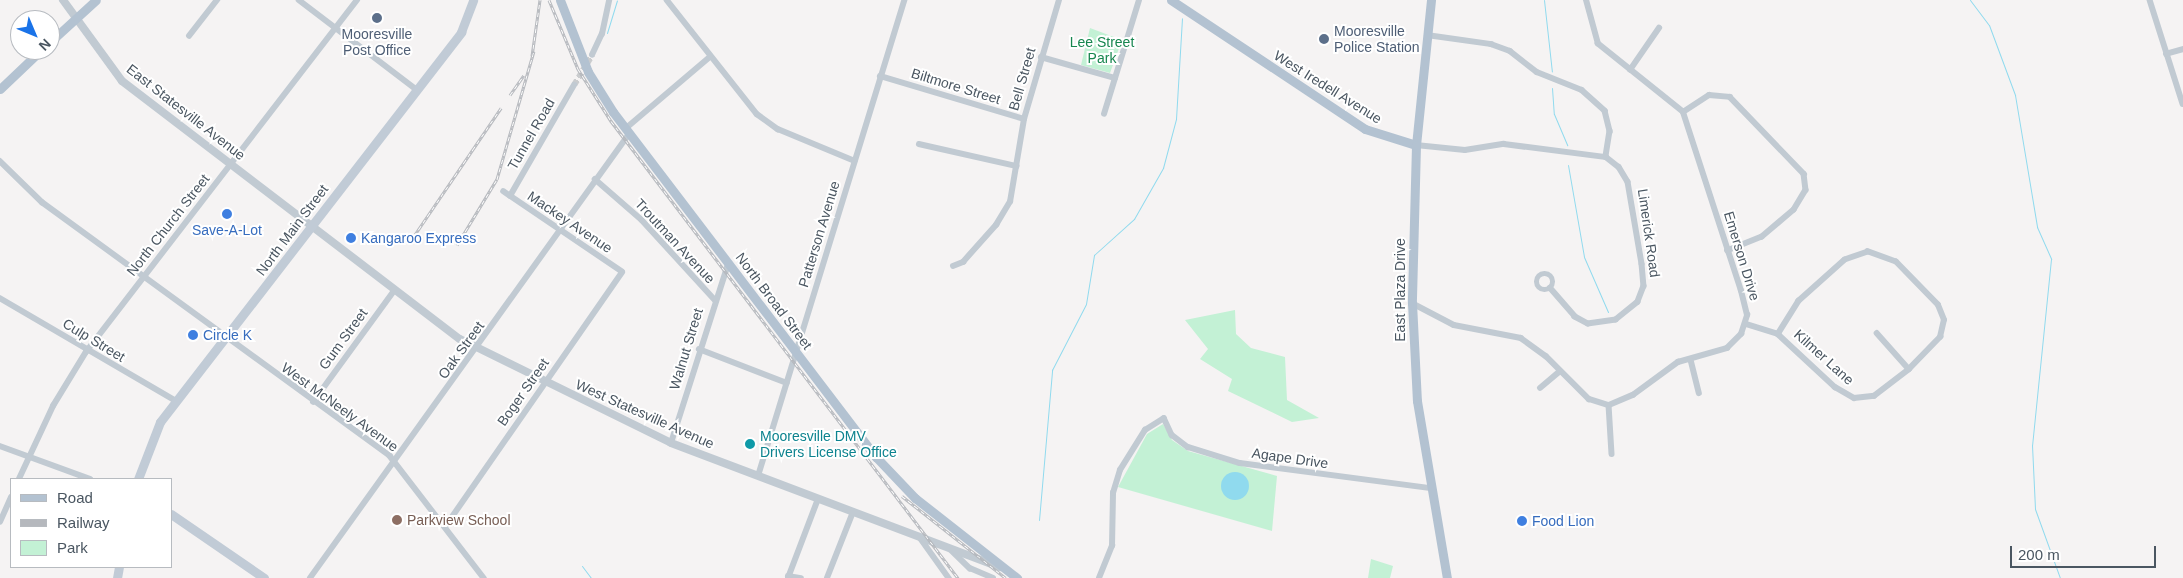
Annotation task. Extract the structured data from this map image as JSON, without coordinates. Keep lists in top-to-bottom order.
{
  "streets": {
    "main road": [
      "West Iredell Avenue",
      "North Main Street",
      "East Plaza Drive",
      "North Broad Street"
    ],
    "street": [
      "Bell Street",
      "Biltmore Street",
      "East Statesville Avenue",
      "Tunnel Road",
      "Mackey Avenue",
      "North Church Street",
      "Limerick Road",
      "Patterson Avenue",
      "Troutman Avenue",
      "Emerson Drive",
      "Gum Street",
      "Culp Street",
      "Walnut Street",
      "Oak Street",
      "Kilmer Lane",
      "Boger Street",
      "West McNeely Avenue",
      "West Statesville Avenue",
      "Agape Drive"
    ]
  },
  "crossings": [
    ["Bell Street", "Biltmore Street"],
    ["Biltmore Street", "Patterson Avenue"],
    ["West Iredell Avenue", "Limerick Road"],
    ["West Iredell Avenue", "East Plaza Drive"],
    ["East Statesville Avenue", "North Church Street"],
    ["East Statesville Avenue", "North Main Street"],
    ["East Statesville Avenue", "West Statesville Avenue"],
    ["Tunnel Road", "Mackey Avenue"],
    ["Mackey Avenue", "Oak Street"],
    ["Mackey Avenue", "Boger Street"],
    ["North Church Street", "Culp Street"],
    ["North Church Street", "West McNeely Avenue"],
    ["North Main Street", "Culp Street"],
    ["North Main Street", "West McNeely Avenue"],
    ["North Main Street", "West Statesville Avenue"],
    ["Patterson Avenue", "North Broad Street"],
    ["Patterson Avenue", "West Statesville Avenue"],
    ["Troutman Avenue", "Walnut Street"],
    ["Troutman Avenue", "Oak Street"],
    ["Emerson Drive", "Kilmer Lane"],
    ["East Plaza Drive", "Agape Drive"],
    ["North Broad Street", "Walnut Street"],
    ["North Broad Street", "Oak Street"],
    ["North Broad Street", "West Statesville Avenue"],
    ["Gum Street", "West McNeely Avenue"],
    ["Gum Street", "West Statesville Avenue"],
    ["Walnut Street", "West Statesville Avenue"],
    ["Oak Street", "West McNeely Avenue"],
    ["Oak Street", "West Statesville Avenue"],
    ["Boger Street", "West McNeely Avenue"],
    ["Boger Street", "West Statesville Avenue"]
  ],
  "parks": ["Lee Street Park"],
  "places": [
    "Mooresville Post Office",
    "Mooresville Police Station",
    "Save-A-Lot",
    "Kangaroo Express",
    "Circle K",
    "Mooresville DMV Drivers License Office",
    "Parkview School",
    "Food Lion"
  ],
  "legend": ["Road", "Railway", "Park"],
  "scale_bar": "200 m",
  "north": "bottom right"
}
